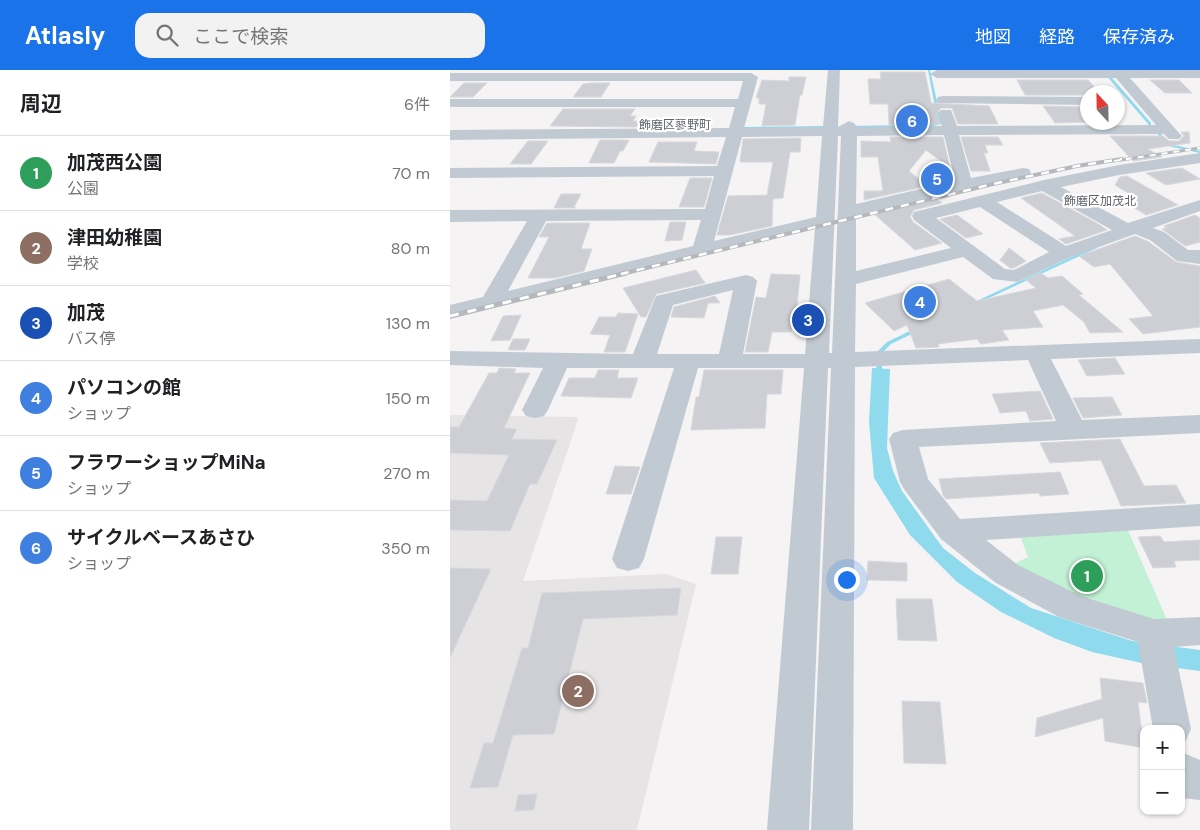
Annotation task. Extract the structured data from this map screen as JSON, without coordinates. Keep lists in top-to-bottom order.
{
  "districts": ["飾磨区蓼野町", "飾磨区加茂北"],
  "north": "top",
  "page": {
    "header": "Atlasly",
    "search": "ここで検索",
    "nav": ["地図", "経路", "保存済み"],
    "heading": ["周辺", "6件"],
    "pins": [
      "6",
      "5",
      "4",
      "3",
      "1",
      "2"
    ],
    "list": [
      {
        "mark": "1",
        "name": "加茂西公園",
        "note": "公園",
        "value": "70 m"
      },
      {
        "mark": "2",
        "name": "津田幼稚園",
        "note": "学校",
        "value": "80 m"
      },
      {
        "mark": "3",
        "name": "加茂",
        "note": "バス停",
        "value": "130 m"
      },
      {
        "mark": "4",
        "name": "パソコンの館",
        "note": "ショップ",
        "value": "150 m"
      },
      {
        "mark": "5",
        "name": "フラワーショップMiNa",
        "note": "ショップ",
        "value": "270 m"
      },
      {
        "mark": "6",
        "name": "サイクルベースあさひ",
        "note": "ショップ",
        "value": "350 m"
      }
    ],
    "map_buttons": ["+", "−"]
  }
}
